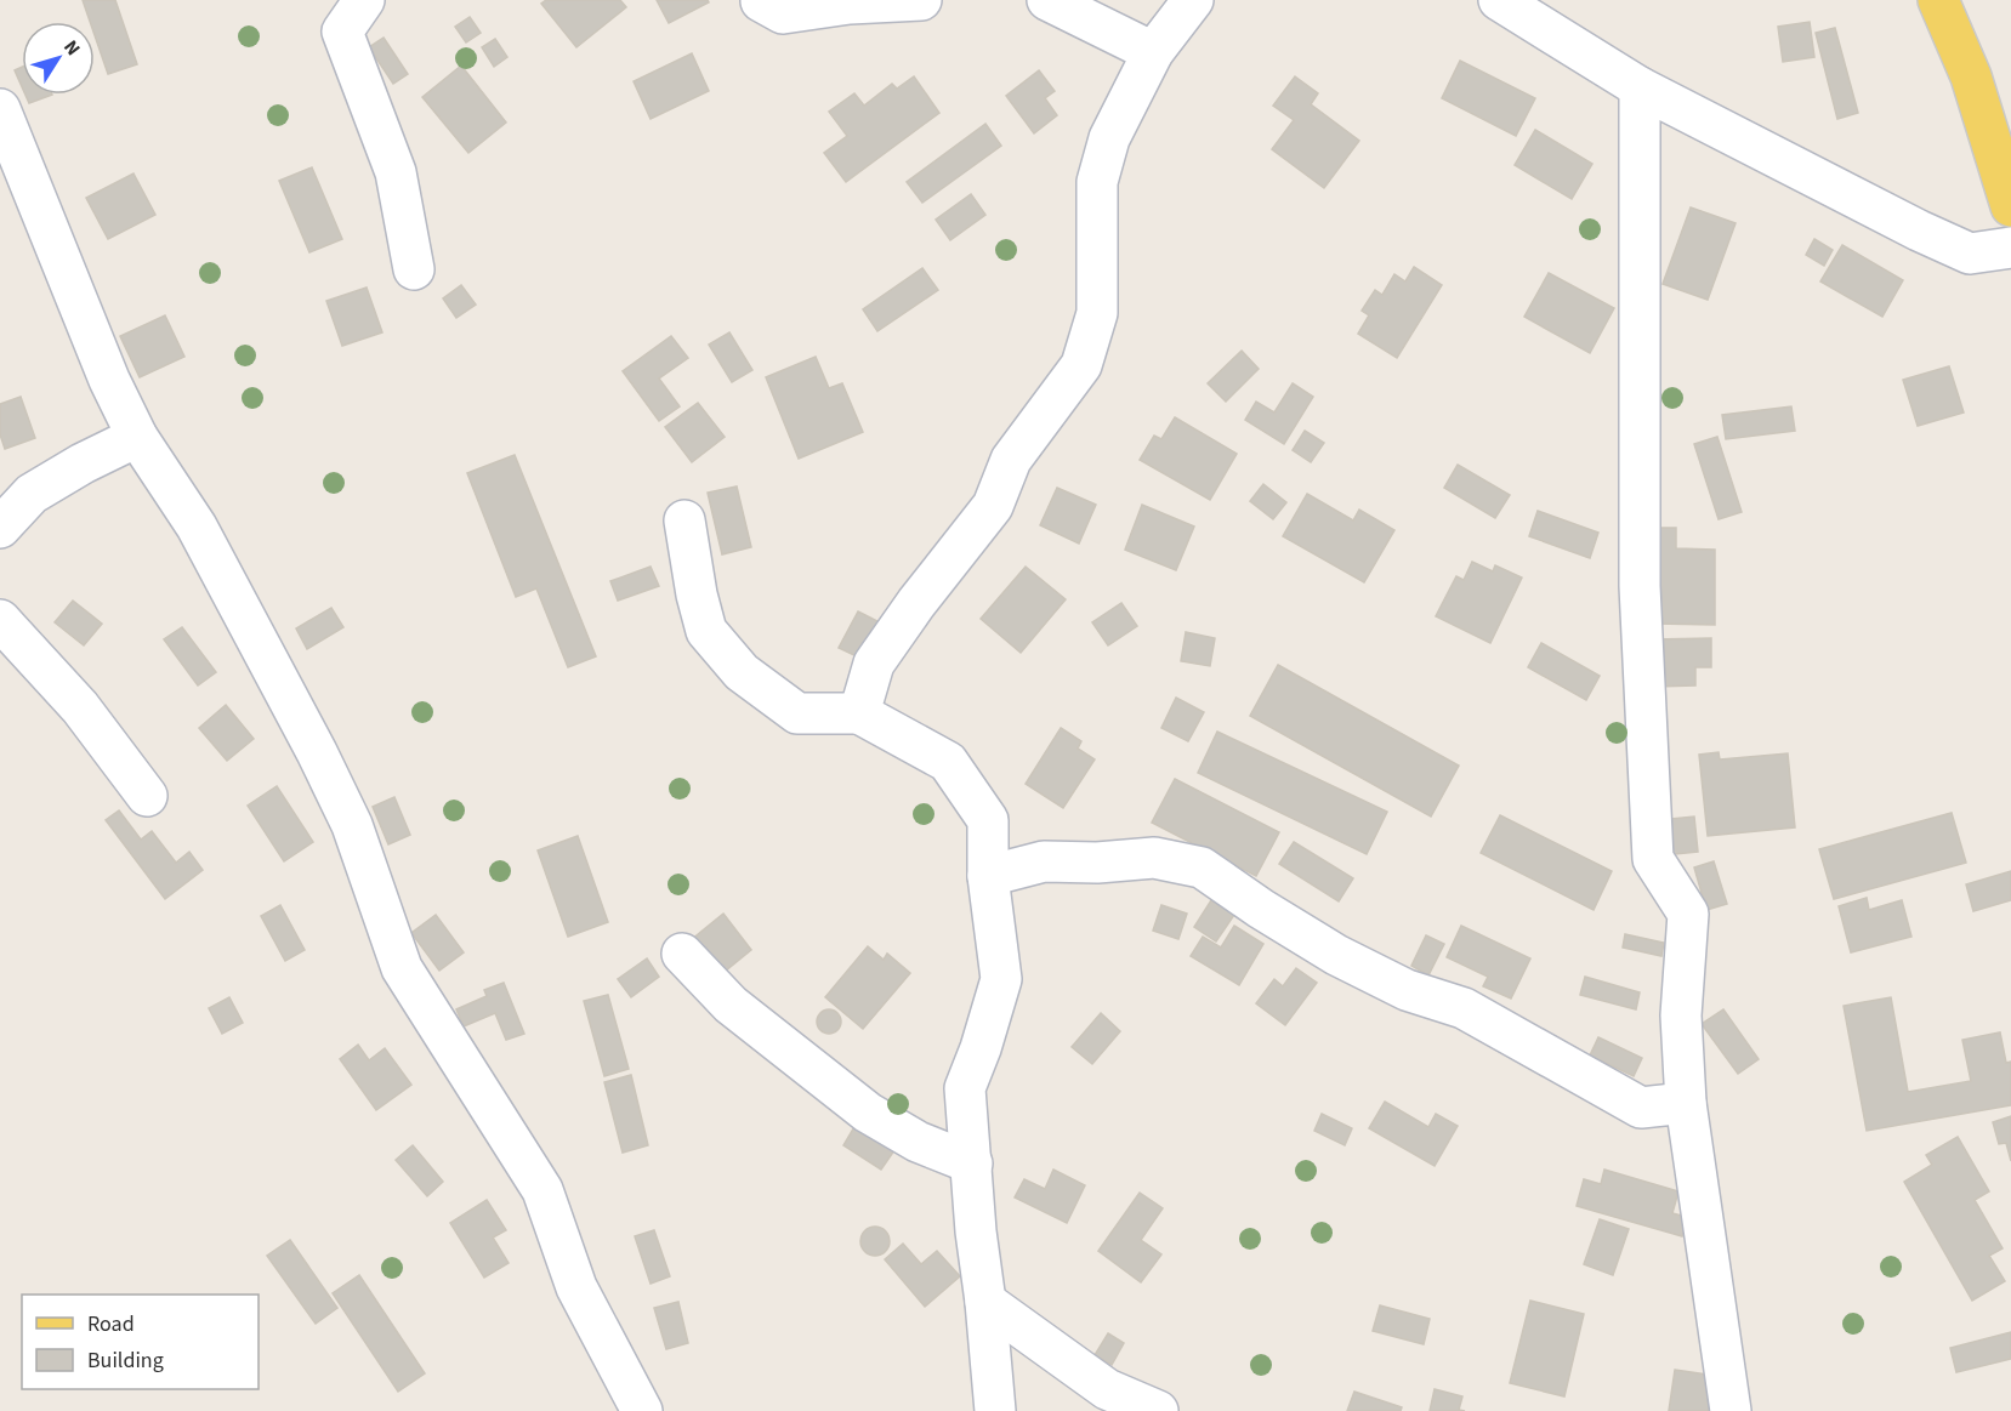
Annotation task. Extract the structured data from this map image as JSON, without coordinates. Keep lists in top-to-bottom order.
{
  "legend": ["Road", "Building"],
  "north": "top right"
}
